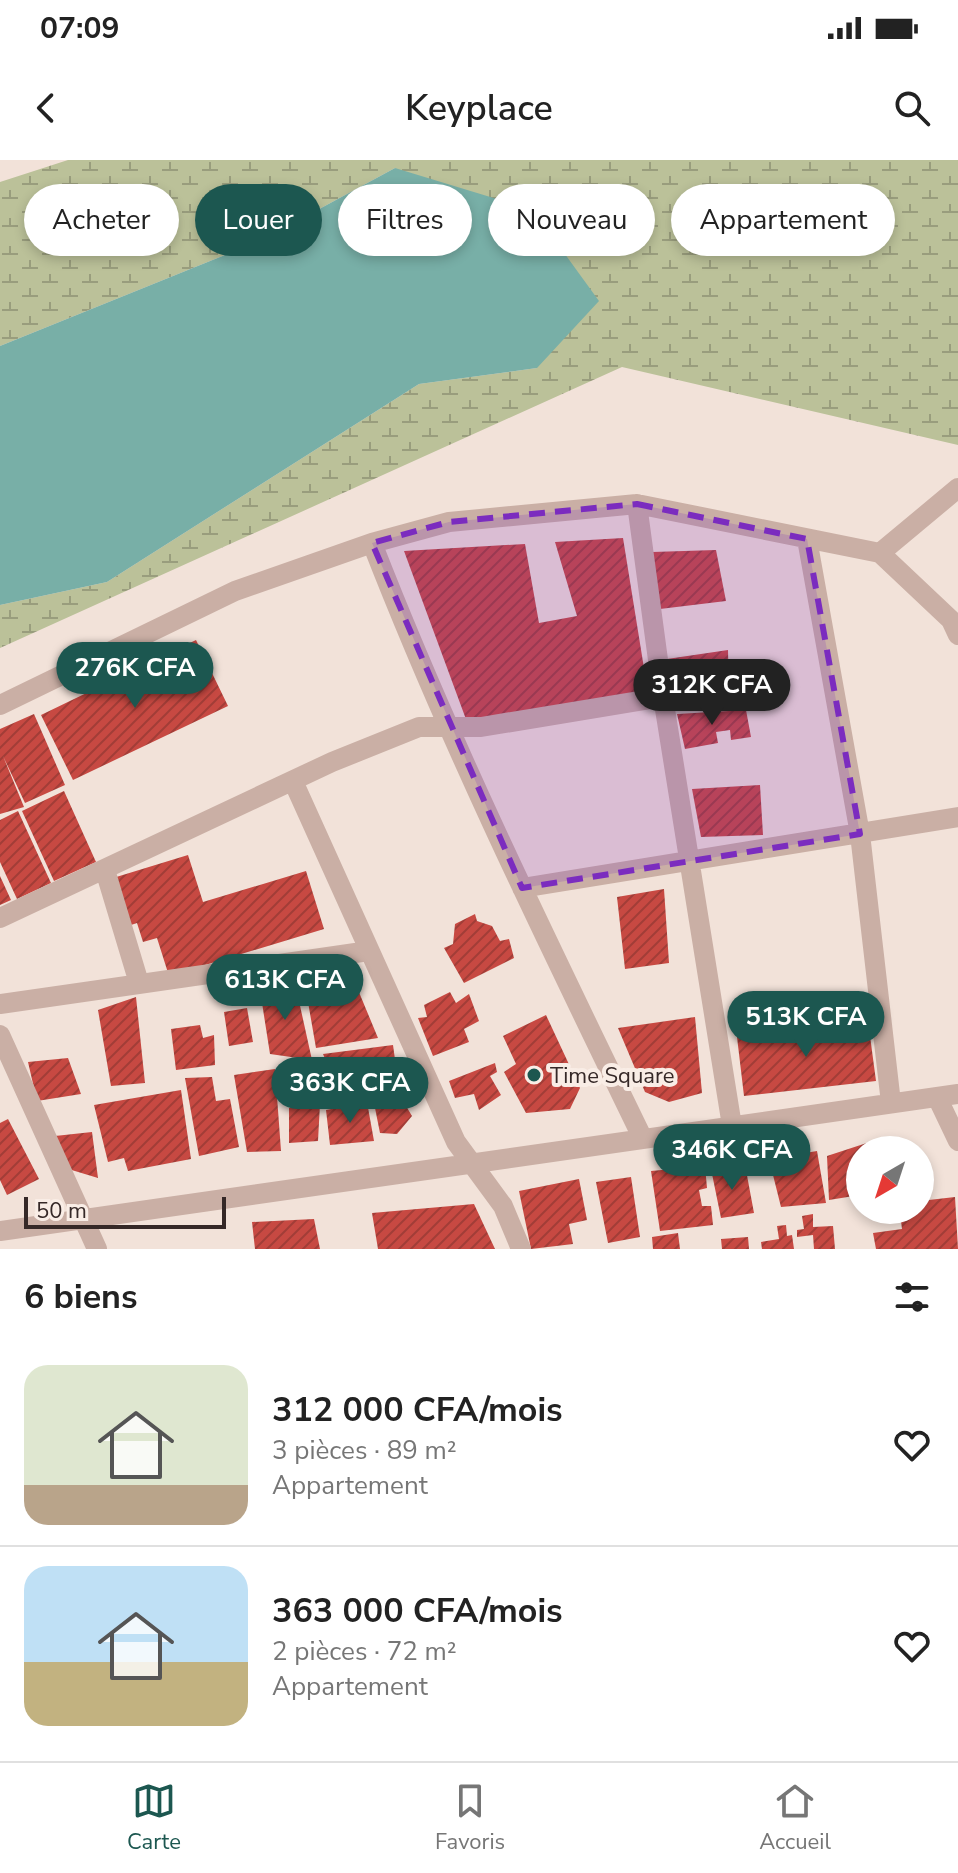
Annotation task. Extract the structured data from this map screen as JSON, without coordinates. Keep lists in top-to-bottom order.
{
  "places": ["Time Square"],
  "scale_bar": "50 m",
  "north": "bottom left",
  "page": {
    "status": "07:09",
    "header": "Keyplace",
    "chip": [
      "Acheter",
      "Louer",
      "Filtres",
      "Nouveau",
      "Appartement"
    ],
    "price": [
      "276K CFA",
      "312K CFA",
      "613K CFA",
      "513K CFA",
      "363K CFA",
      "346K CFA"
    ],
    "scale": "50 m",
    "heading": "6 biens",
    "list": [
      {
        "name": "312 000 CFA/mois",
        "note": "3 pièces · 89 m² · Appartement"
      },
      {
        "name": "363 000 CFA/mois",
        "note": "2 pièces · 72 m² · Appartement"
      }
    ],
    "tabs": ["Carte", "Favoris", "Accueil"]
  }
}
